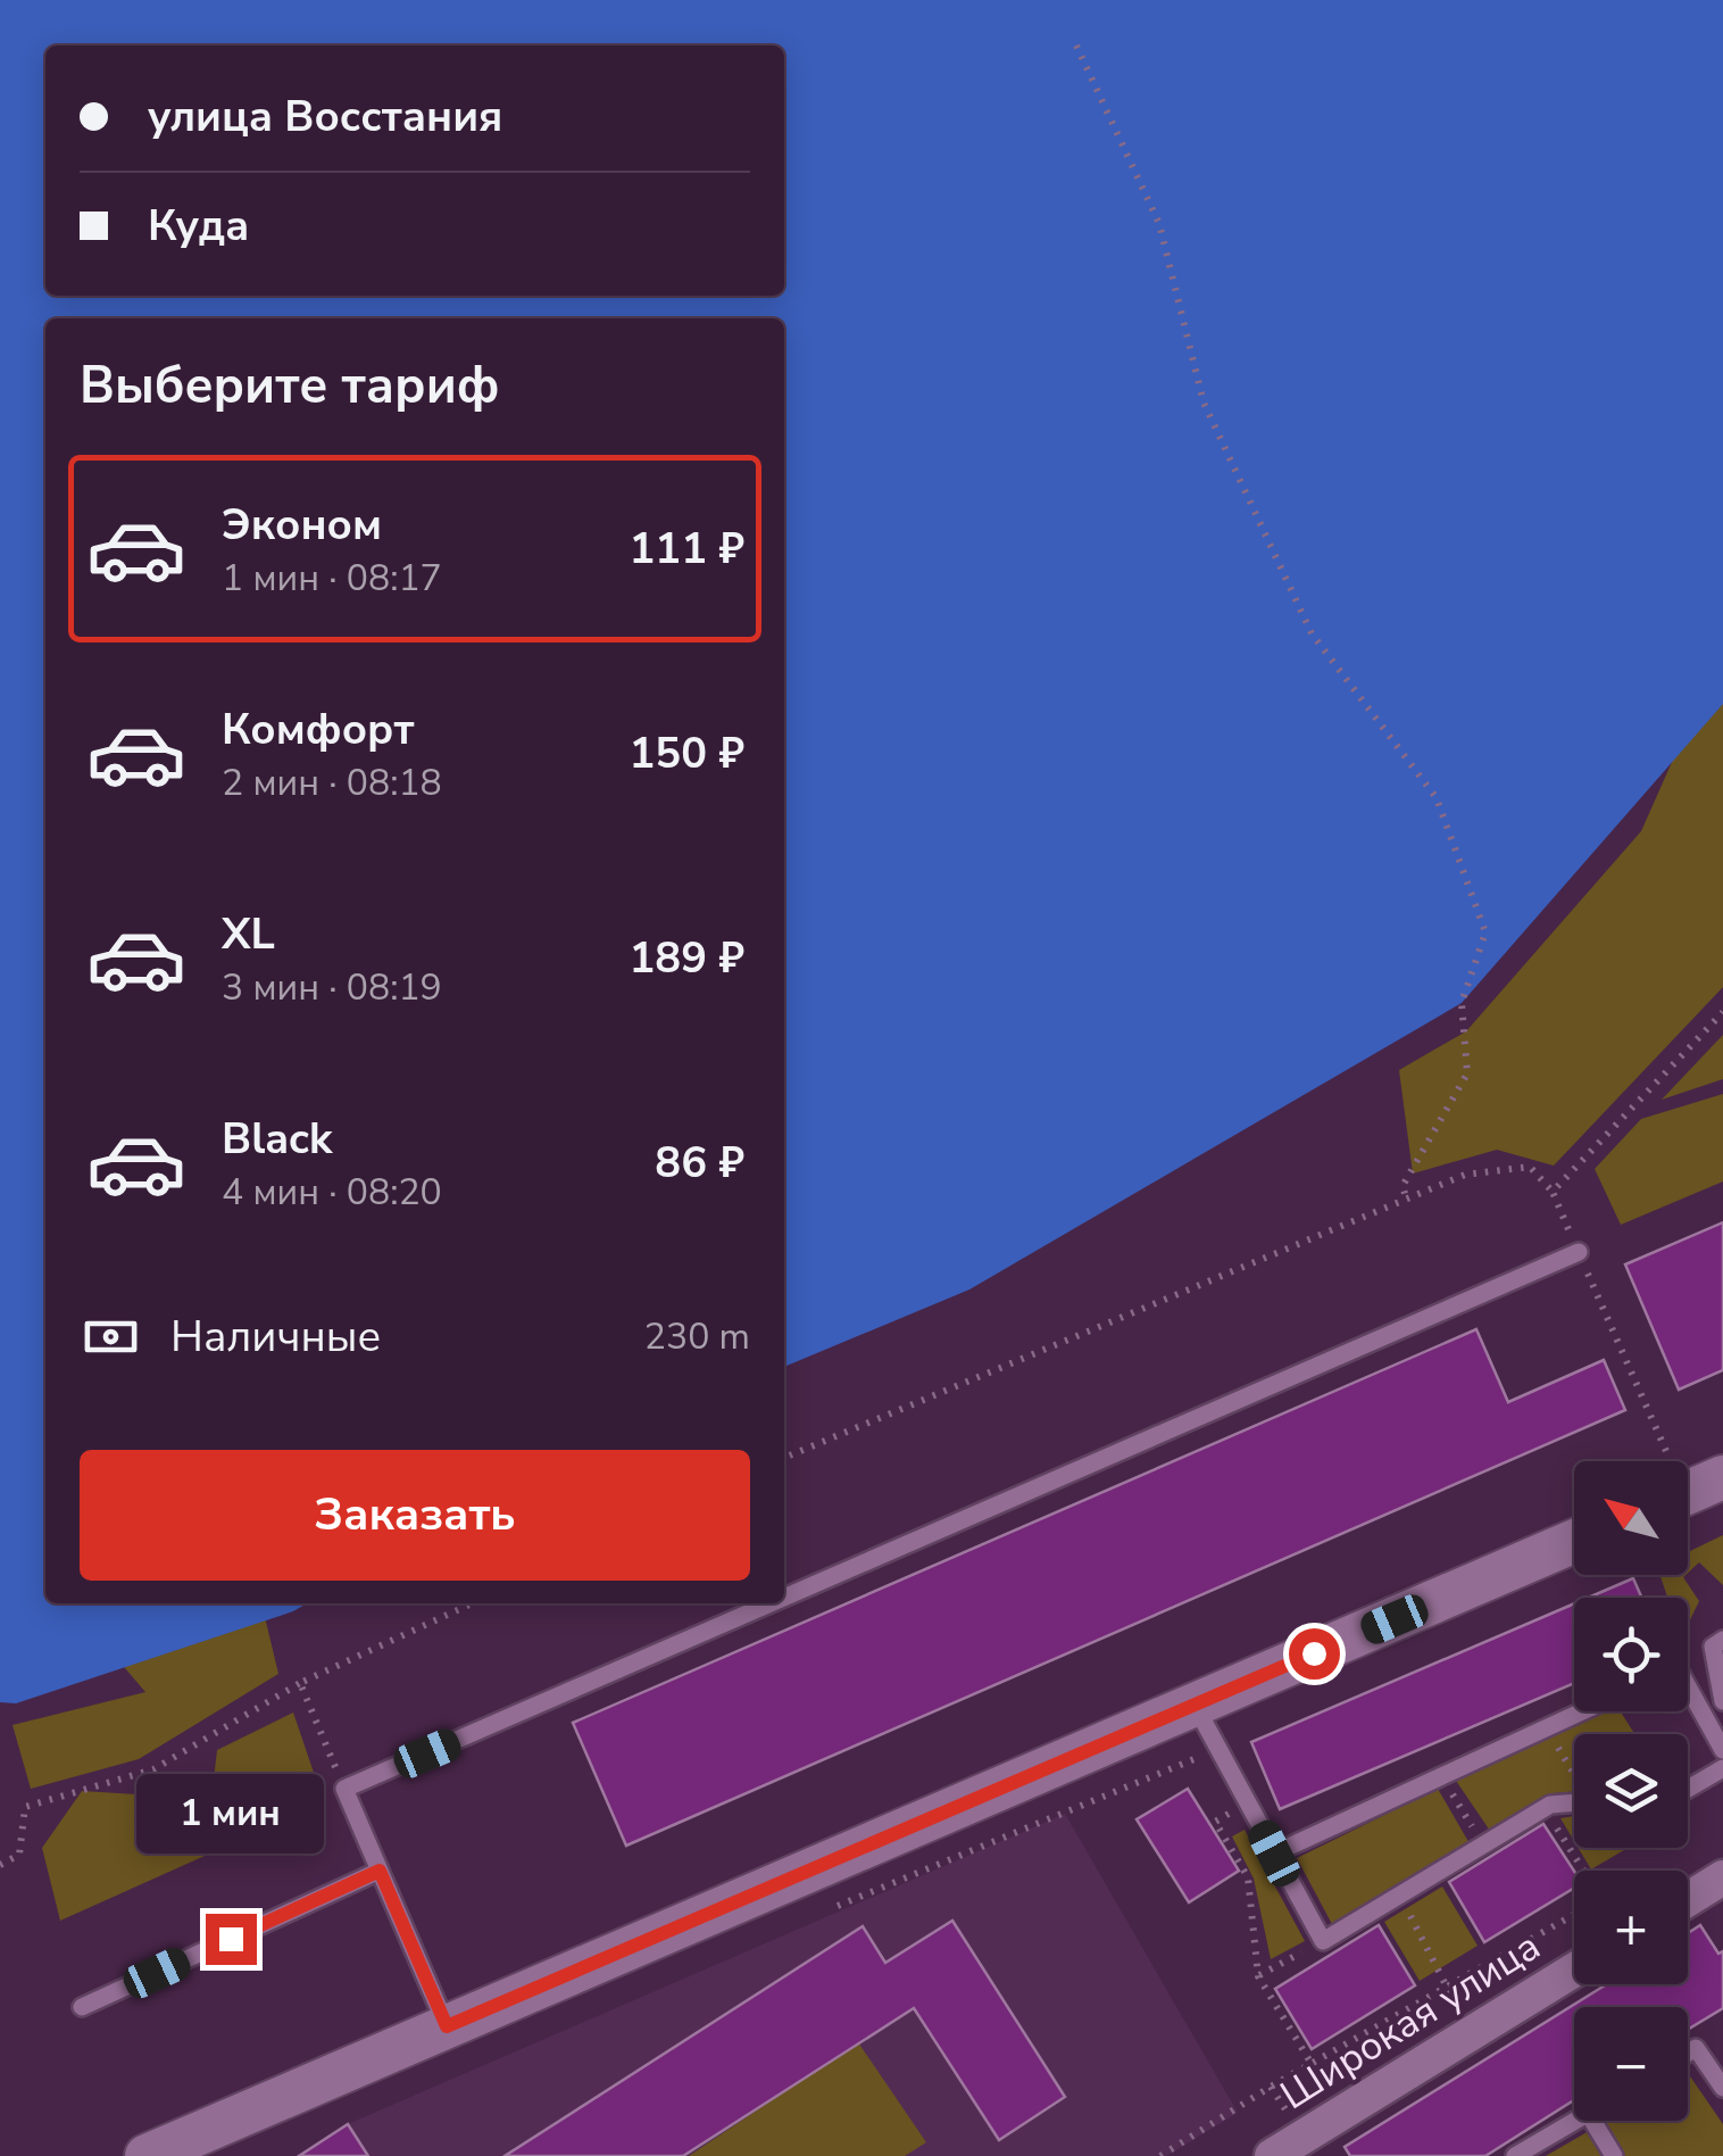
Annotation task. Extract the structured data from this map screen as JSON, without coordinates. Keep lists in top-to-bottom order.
{
  "streets": {
    "street": ["Широкая улица"]
  },
  "north": "top left",
  "page": {
    "banner": ["улица Восстания", "Куда"],
    "heading": "Выберите тариф",
    "list": [
      {
        "name": "Эконом",
        "note": "1 мин · 08:17",
        "value": "111 ₽"
      },
      {
        "name": "Комфорт",
        "note": "2 мин · 08:18",
        "value": "150 ₽"
      },
      {
        "name": "XL",
        "note": "3 мин · 08:19",
        "value": "189 ₽"
      },
      {
        "name": "Black",
        "note": "4 мин · 08:20",
        "value": "86 ₽"
      }
    ],
    "pay": ["Наличные", "230 m"],
    "buttons": "Заказать",
    "map_buttons": ["+", "−"],
    "bubble": "1 мин"
  }
}
